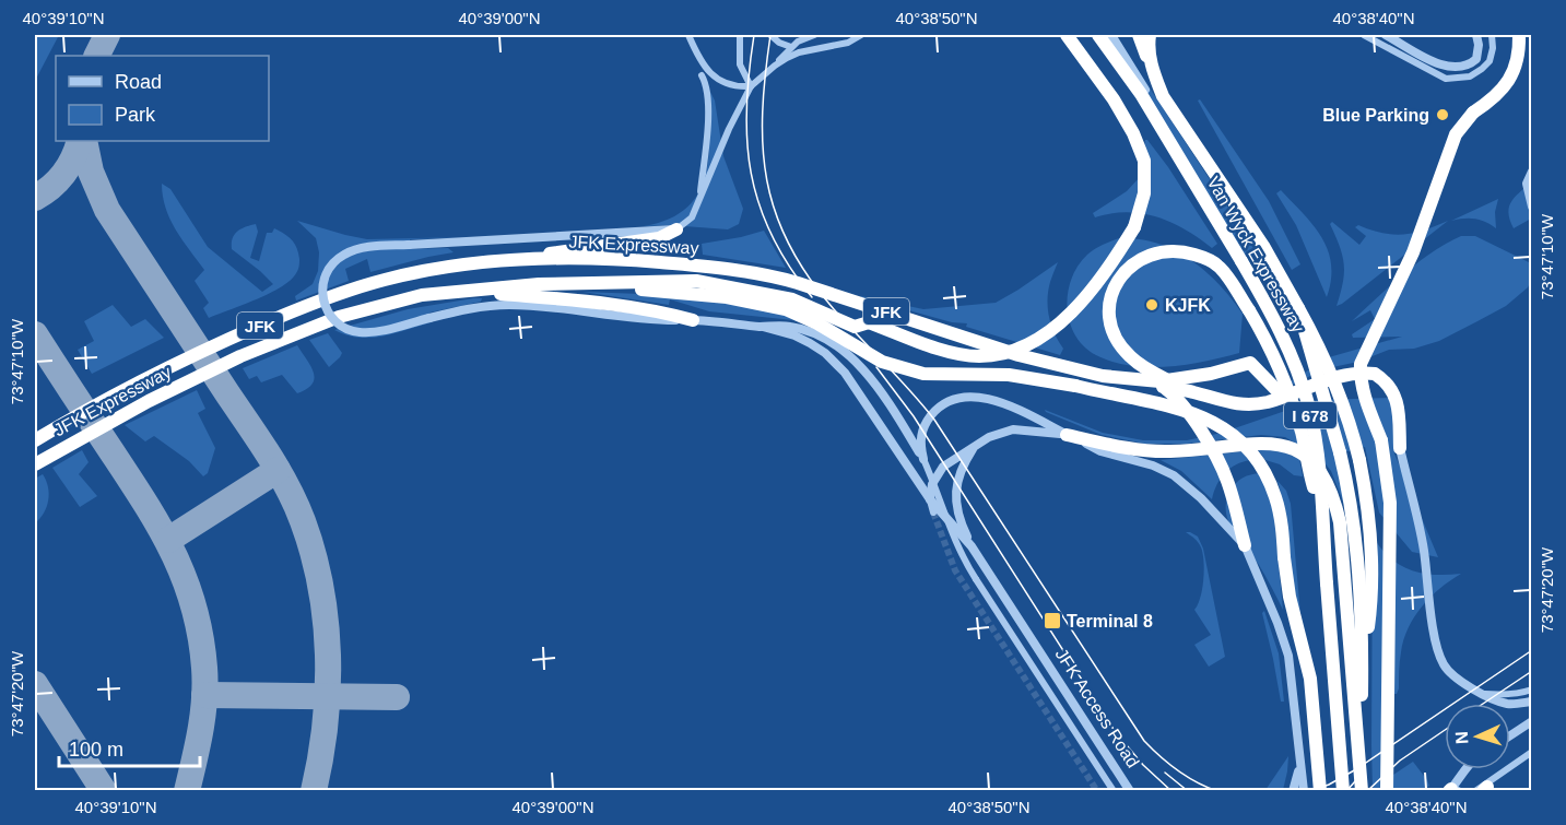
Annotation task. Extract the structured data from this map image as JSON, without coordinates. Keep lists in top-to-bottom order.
{
  "streets": {
    "highway": [
      "JFK Expressway",
      "Van Wyck Expressway",
      "JFK",
      "I 678"
    ],
    "street": ["JFK Access Road"]
  },
  "places": {
    "other": ["Blue Parking", "KJFK"],
    "transit": ["Terminal 8"]
  },
  "legend": ["Road", "Park"],
  "scale_bar": "100 m",
  "north": "left",
  "coordinates": [
    "40°39'10\"N",
    "40°39'00\"N",
    "40°38'50\"N",
    "40°38'40\"N",
    "73°47'10\"W",
    "73°47'20\"W"
  ]
}
